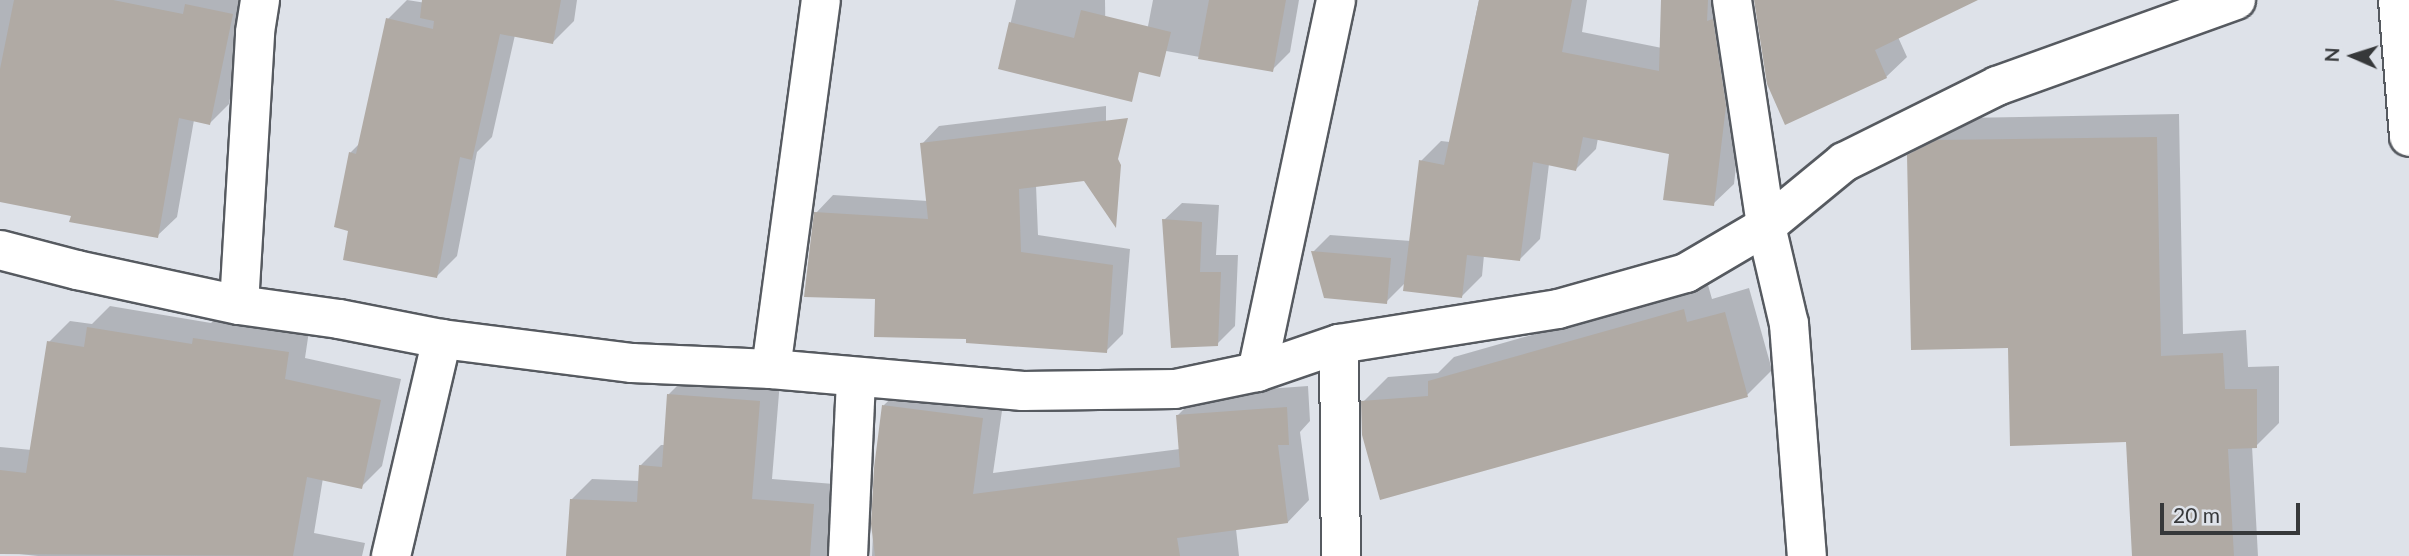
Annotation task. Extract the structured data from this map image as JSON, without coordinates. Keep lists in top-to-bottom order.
{
  "scale_bar": "20 m",
  "north": "left"
}
